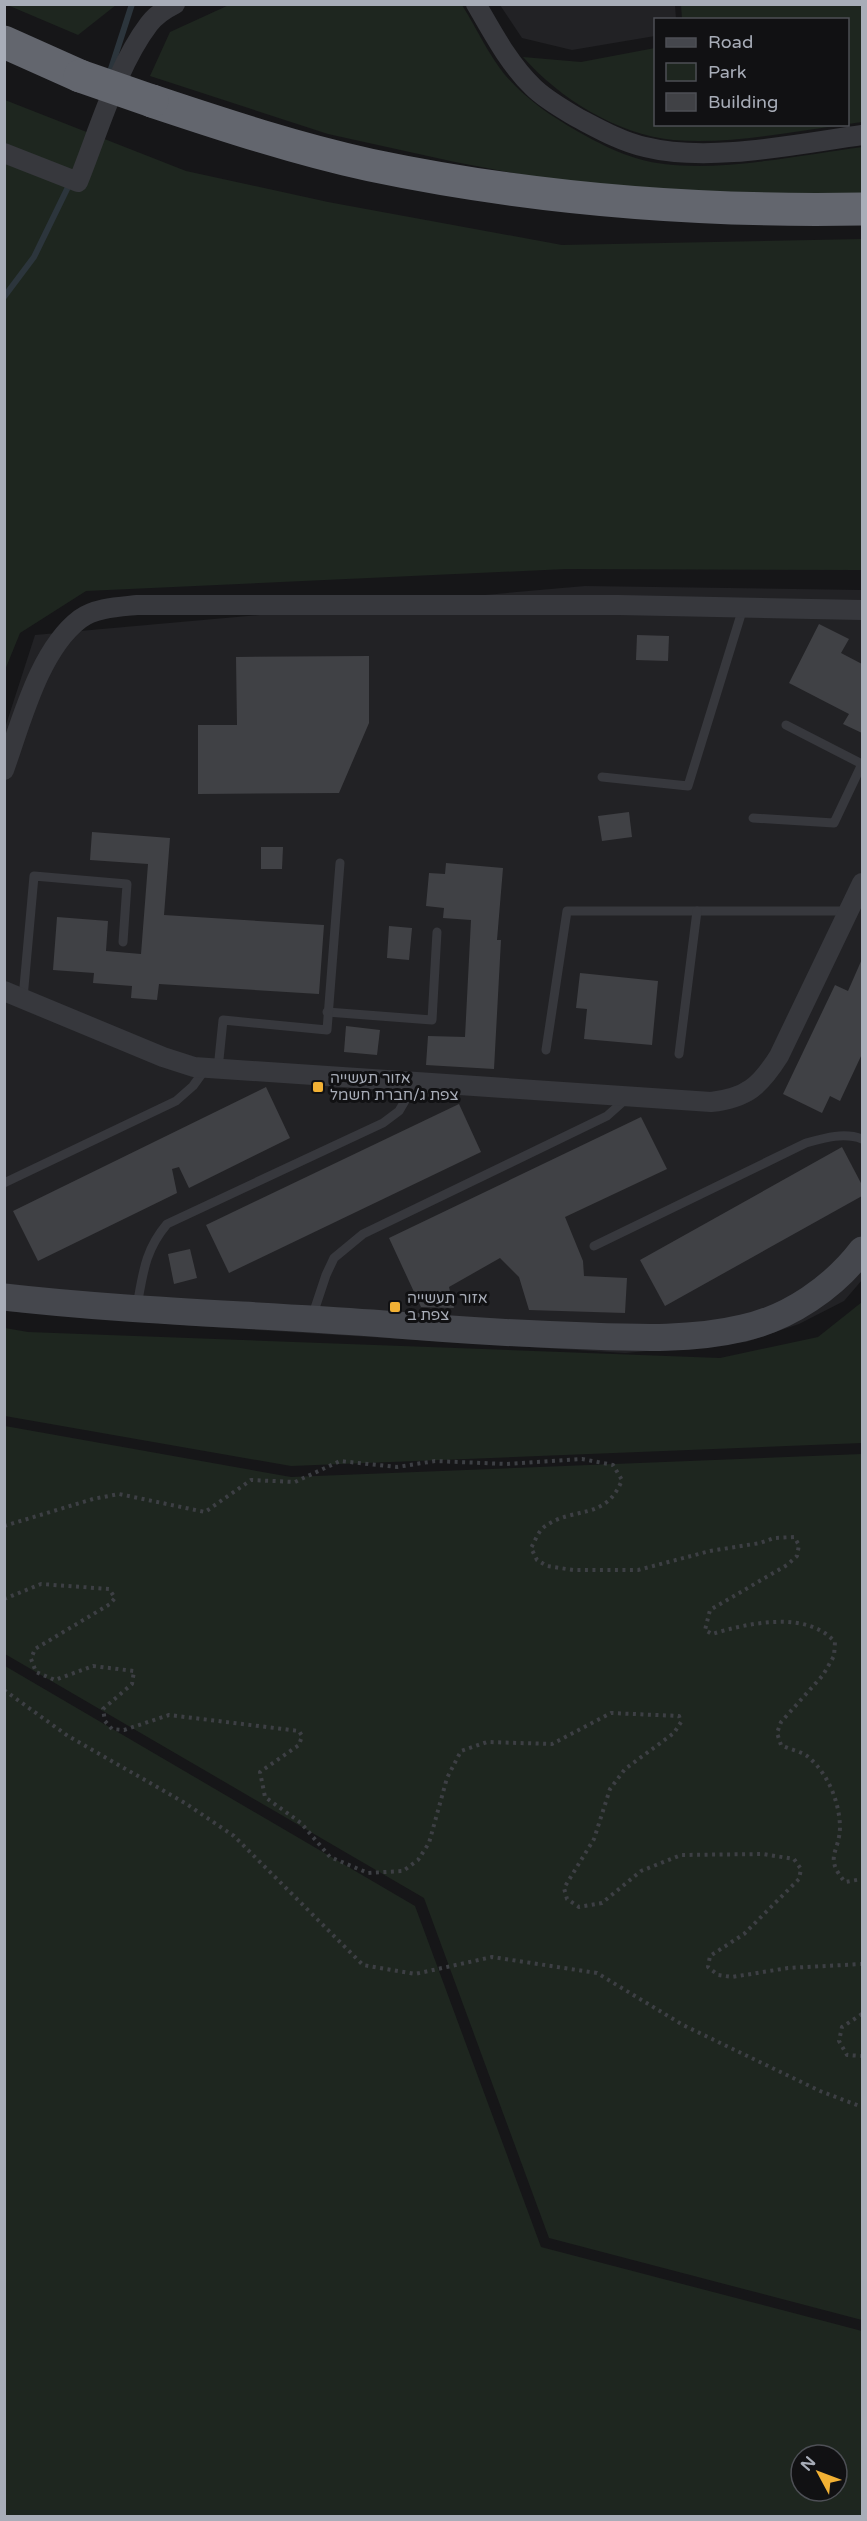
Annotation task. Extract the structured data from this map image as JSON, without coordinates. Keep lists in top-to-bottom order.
{
  "places": {
    "transit": ["אזור תעשייה צפת ג/חברת חשמל", "אזור תעשייה צפת ב"]
  },
  "legend": ["Road", "Park", "Building"],
  "north": "top left"
}
